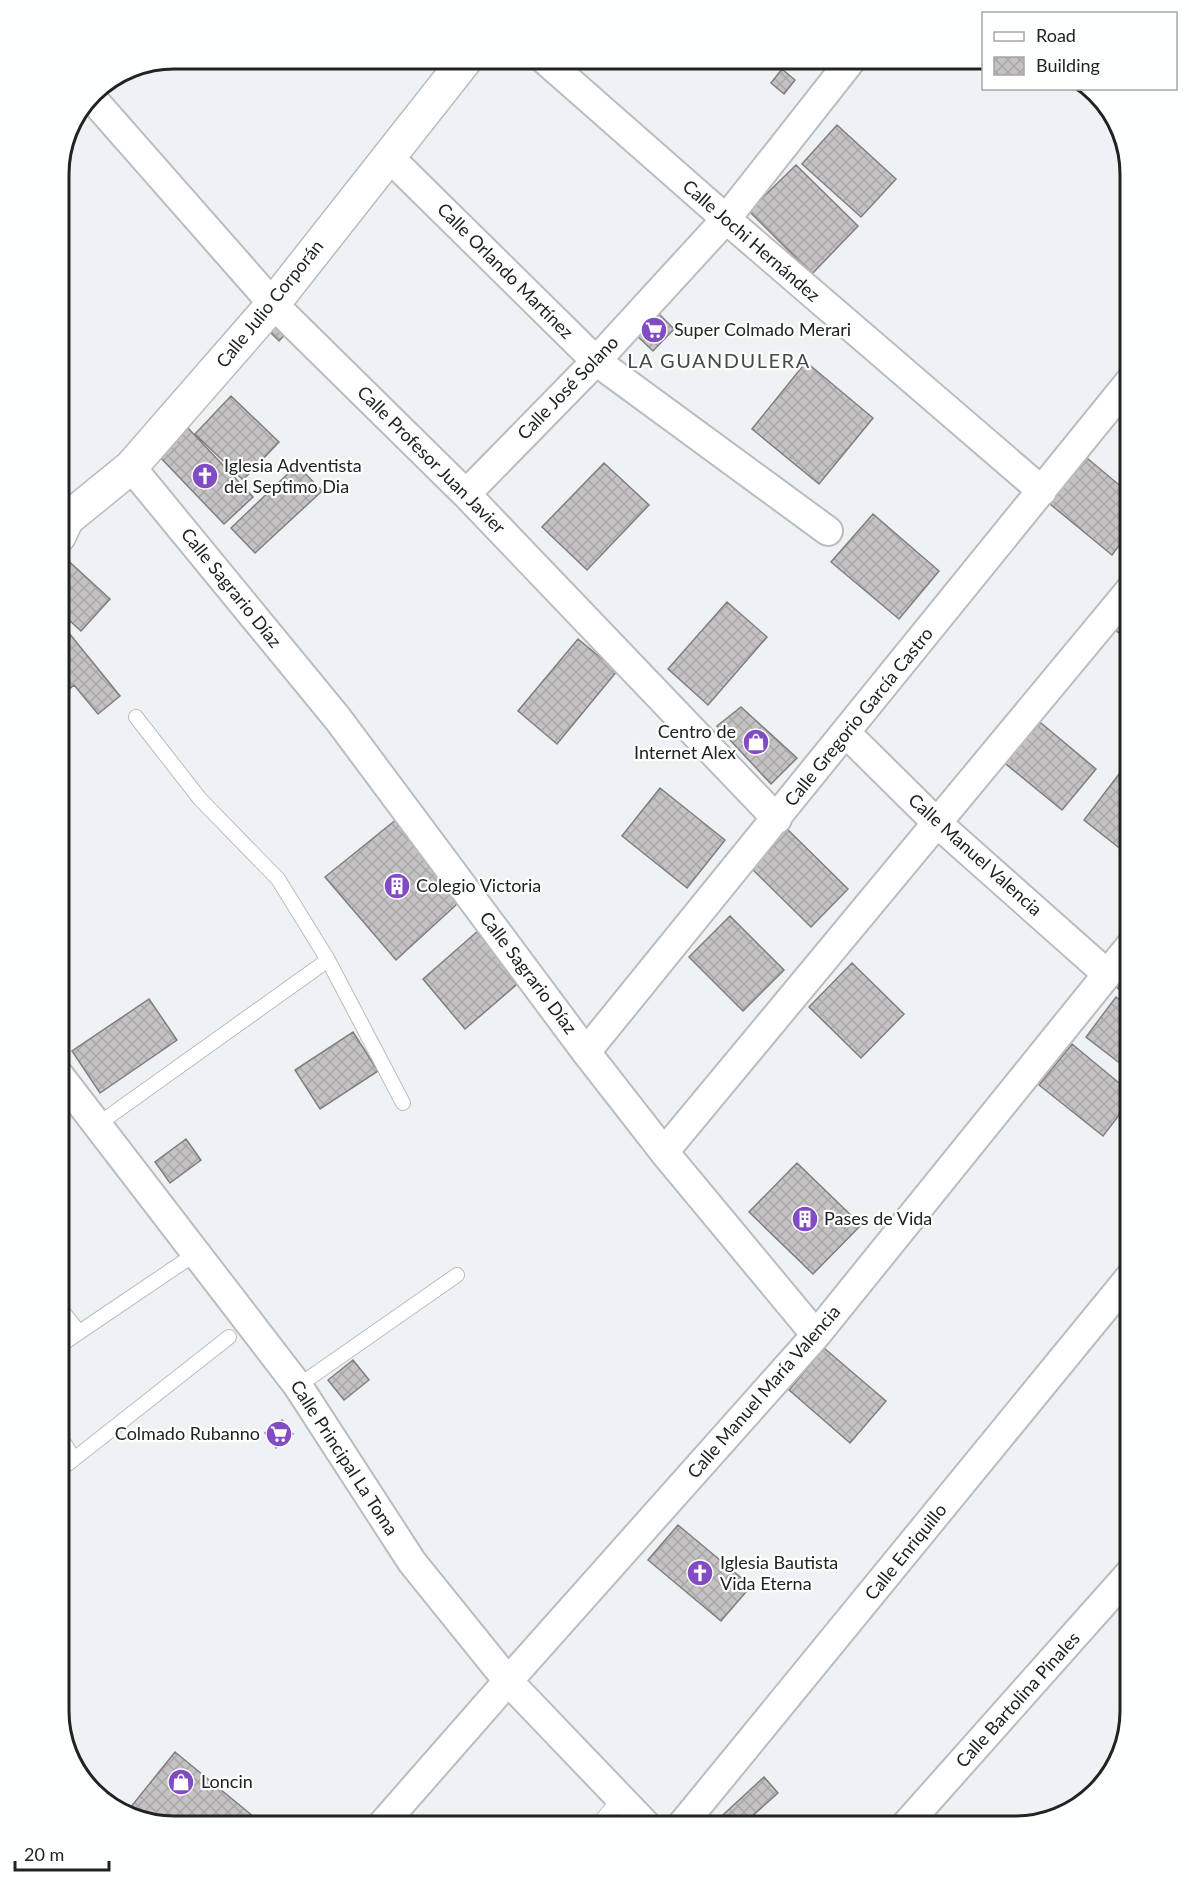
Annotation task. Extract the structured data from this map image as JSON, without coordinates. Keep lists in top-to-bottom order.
{
  "streets": {
    "street": [
      "Calle Jochi Hernández",
      "Calle Orlando Martínez",
      "Calle Julio Corporán",
      "Calle José Solano",
      "Calle Profesor Juan Javier",
      "Calle Sagrario Díaz",
      "Calle Gregorio García Castro",
      "Calle Manuel Valencia",
      "Calle Manuel María Valencia",
      "Calle Principal La Toma",
      "Calle Enriquillo",
      "Calle Bartolina Pinales"
    ]
  },
  "crossings": [
    ["Calle Jochi Hernández", "Calle José Solano"],
    ["Calle Jochi Hernández", "Calle Gregorio García Castro"],
    ["Calle Orlando Martínez", "Calle Julio Corporán"],
    ["Calle Orlando Martínez", "Calle José Solano"],
    ["Calle Julio Corporán", "Calle Profesor Juan Javier"],
    ["Calle Julio Corporán", "Calle Sagrario Díaz"],
    ["Calle José Solano", "Calle Profesor Juan Javier"],
    ["Calle Profesor Juan Javier", "Calle Gregorio García Castro"],
    ["Calle Sagrario Díaz", "Calle Gregorio García Castro"],
    ["Calle Sagrario Díaz", "Calle Manuel María Valencia"],
    ["Calle Gregorio García Castro", "Calle Manuel Valencia"],
    ["Calle Manuel Valencia", "Calle Manuel María Valencia"],
    ["Calle Manuel María Valencia", "Calle Principal La Toma"]
  ],
  "districts": ["LA GUANDULERA"],
  "places": {
    "supermarket": ["Super Colmado Merari", "Colmado Rubanno"],
    "church": ["Iglesia Adventista del Septimo Dia", "Iglesia Bautista Vida Eterna"],
    "shop": ["Centro de Internet Alex", "Loncin"],
    "building": ["Colegio Victoria", "Pases de Vida"]
  },
  "legend": ["Road", "Building"],
  "scale_bar": "20 m"
}
